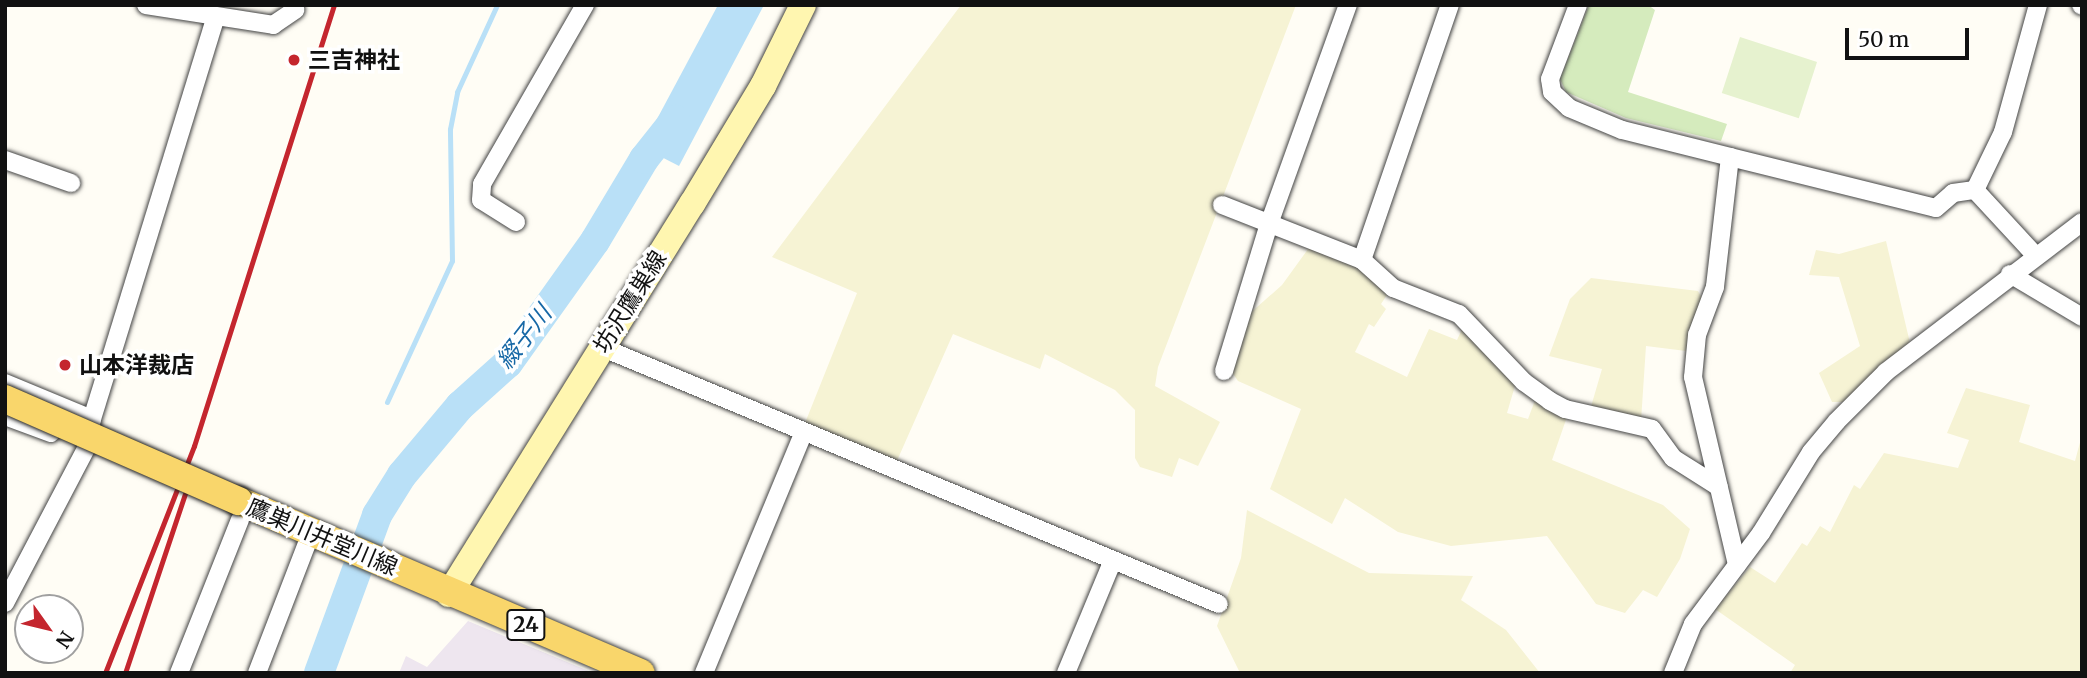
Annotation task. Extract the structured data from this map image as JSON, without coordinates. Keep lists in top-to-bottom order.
{
  "streets": {
    "main road": ["坊沢鷹巣線", "鷹巣川井堂川線", "24"]
  },
  "crossings": [
    ["坊沢鷹巣線", "鷹巣川井堂川線"]
  ],
  "water": ["綴子川"],
  "places": ["三吉神社", "山本洋裁店"],
  "scale_bar": "50 m",
  "north": "bottom right"
}
